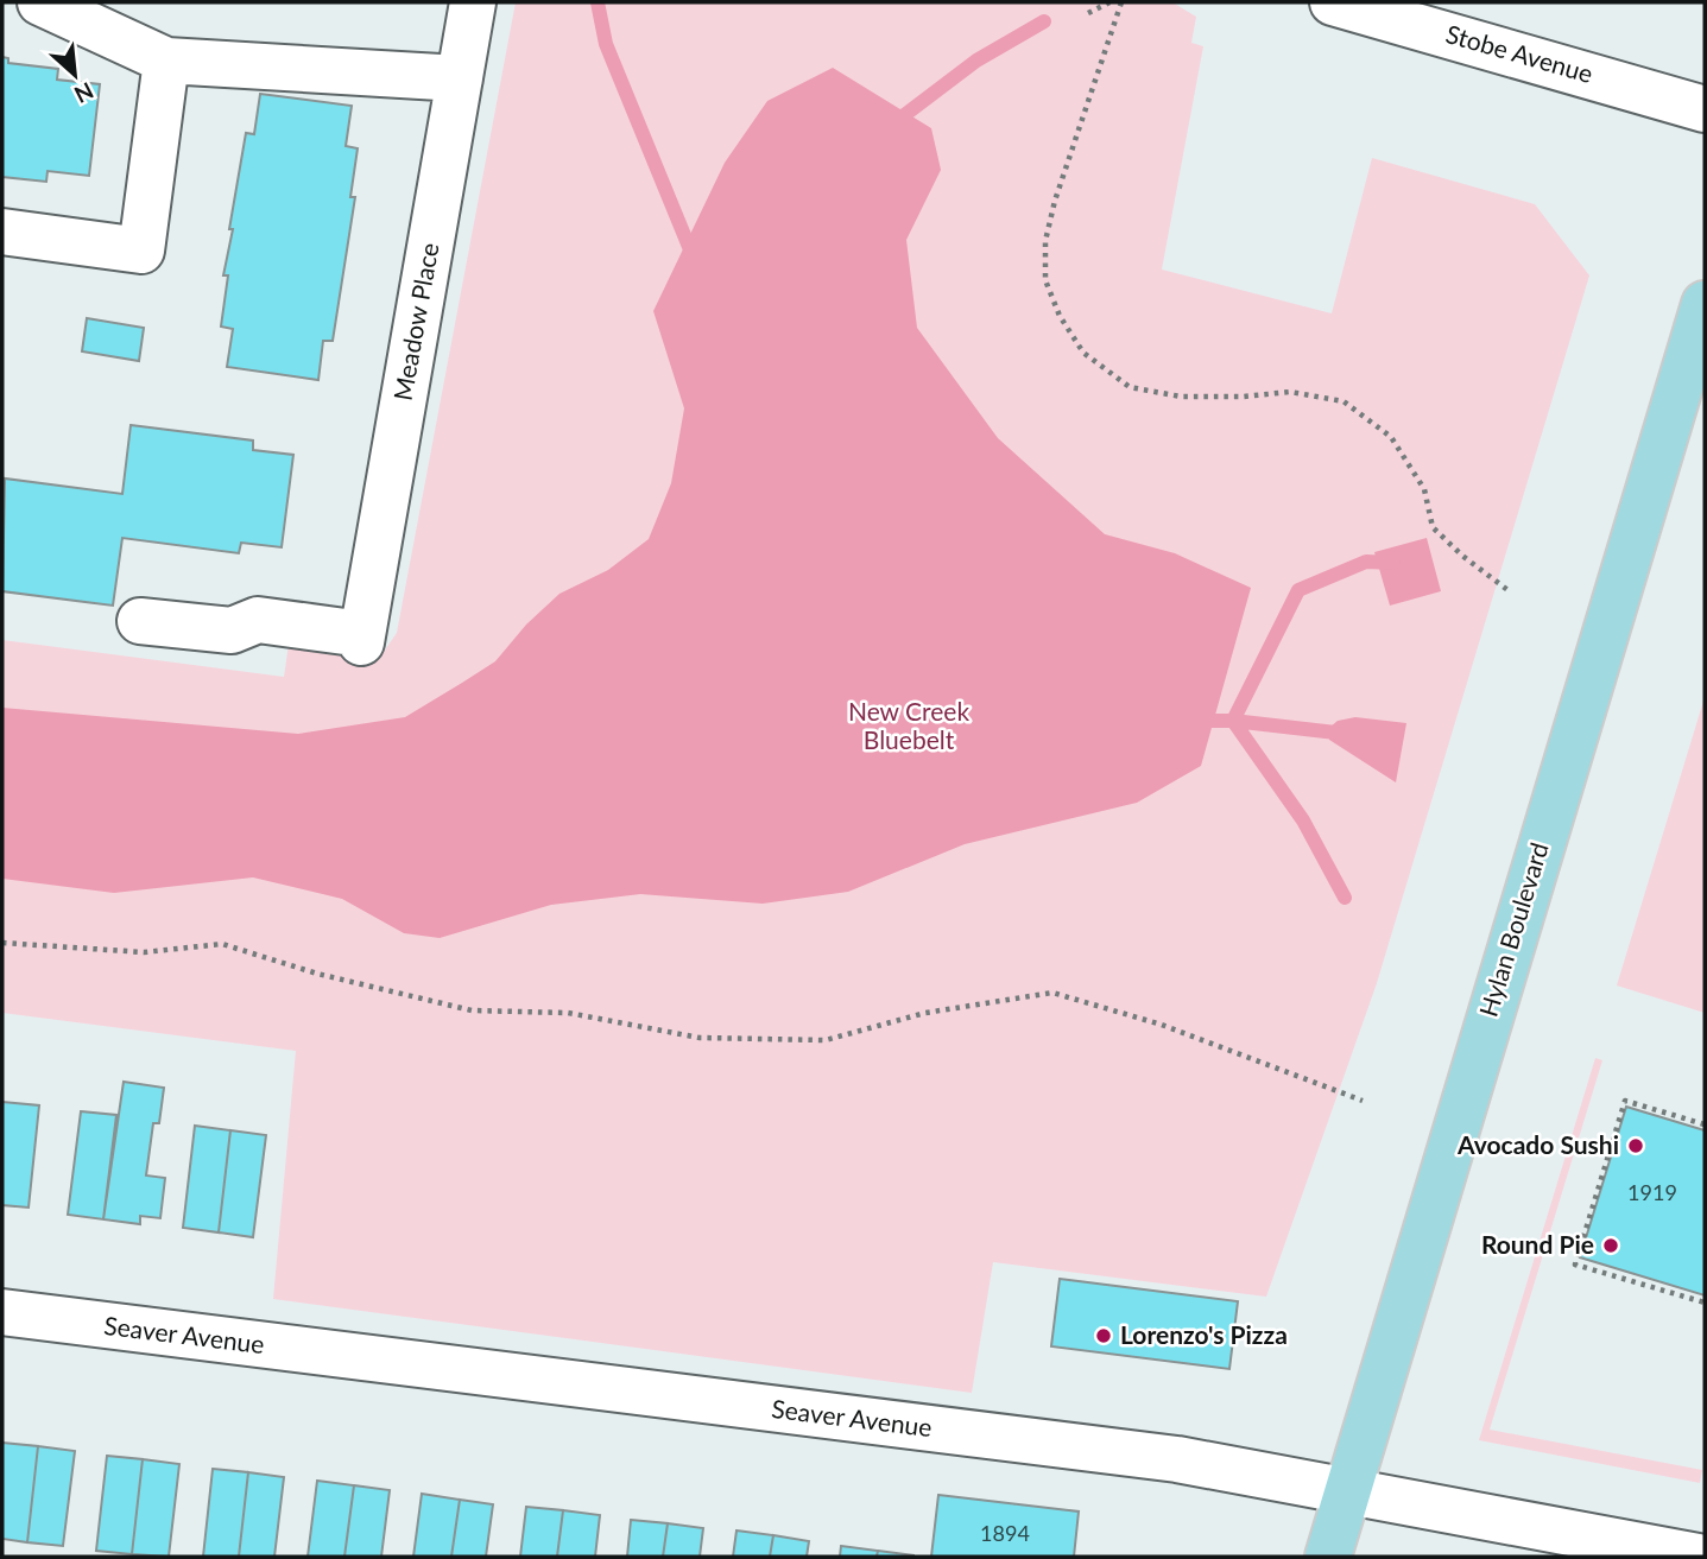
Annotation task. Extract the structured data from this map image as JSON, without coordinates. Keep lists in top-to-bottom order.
{
  "streets": {
    "main road": ["Hylan Boulevard"],
    "street": ["Stobe Avenue", "Meadow Place", "Seaver Avenue"]
  },
  "crossings": [
    ["Hylan Boulevard", "Seaver Avenue"]
  ],
  "parks": ["New Creek Bluebelt"],
  "places": ["Avocado Sushi", "Round Pie", "Lorenzo's Pizza"],
  "house_numbers": ["1919", "1894"],
  "north": "bottom right"
}
